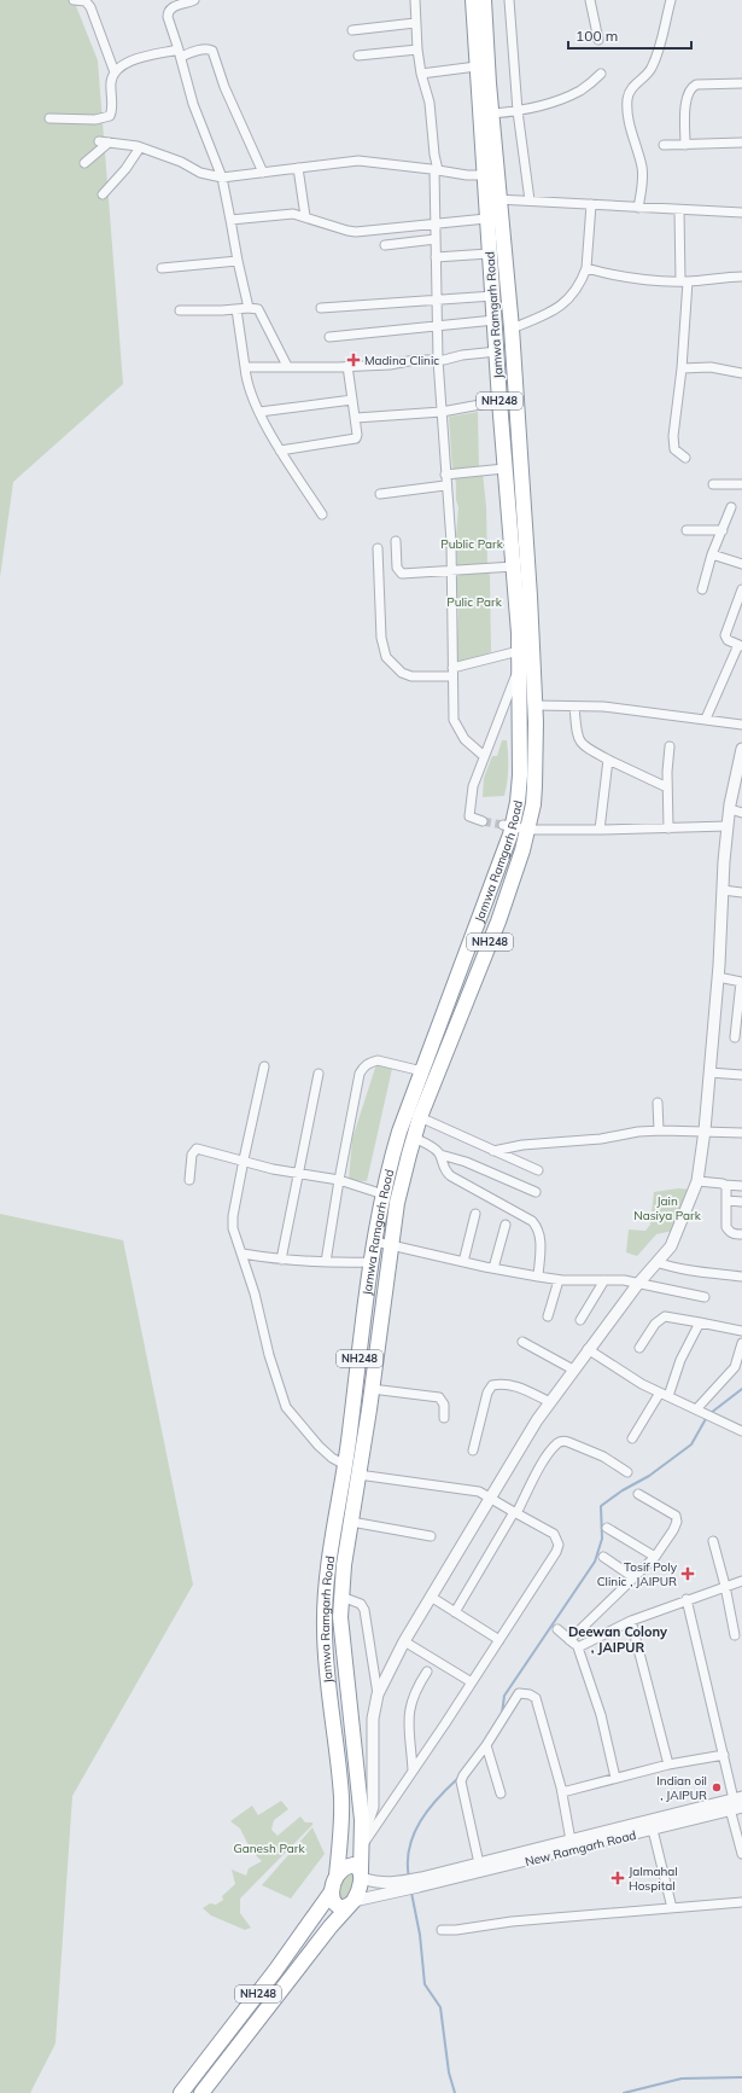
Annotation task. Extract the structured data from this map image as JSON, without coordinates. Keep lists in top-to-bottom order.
{
  "streets": {
    "highway": ["Jamwa Ramgarh Road", "NH248"],
    "street": ["New Ramgarh Road"]
  },
  "crossings": [
    ["Jamwa Ramgarh Road", "NH248"]
  ],
  "districts": ["Deewan Colony , JAIPUR"],
  "parks": [
    "Public Park",
    "Pulic Park",
    "Jain Nasiya Park",
    "Ganesh Park"
  ],
  "places": {
    "health": ["Madina Clinic", "Tosif Poly Clinic , JAIPUR", "Jalmahal Hospital"],
    "other": ["Indian oil , JAIPUR"]
  },
  "scale_bar": "100 m"
}
